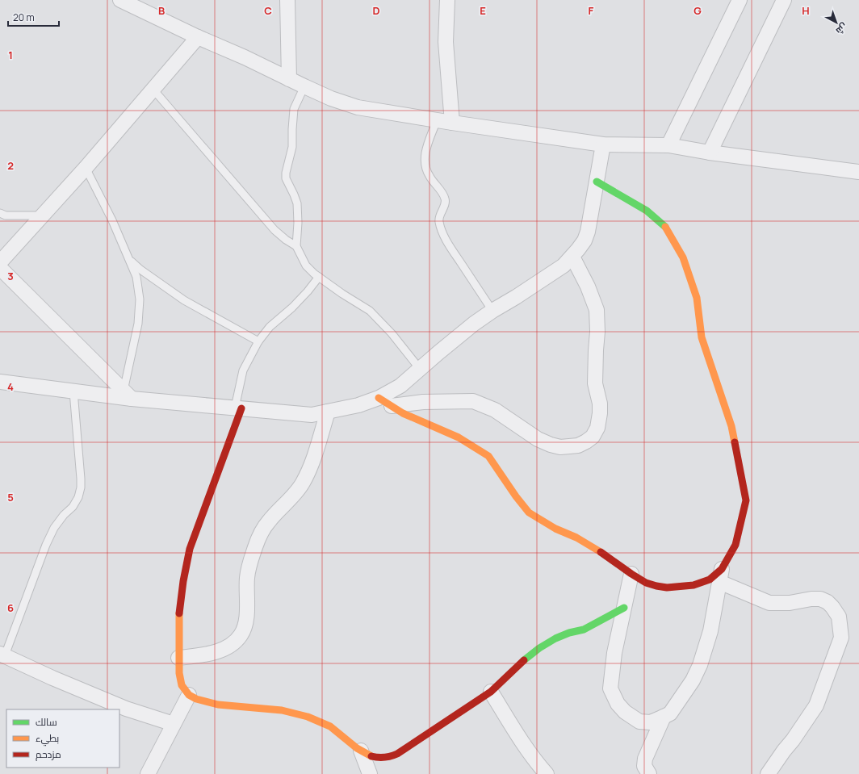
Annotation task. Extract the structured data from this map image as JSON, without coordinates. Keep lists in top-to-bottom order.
{
  "legend": ["سالك", "بطيء", "مزدحم"],
  "scale_bar": "20 m",
  "north": "bottom right",
  "grid": {
    "columns": [
      "B",
      "C",
      "D",
      "E",
      "F",
      "G",
      "H"
    ],
    "rows": [
      "1",
      "2",
      "3",
      "4",
      "5",
      "6"
    ]
  }
}
